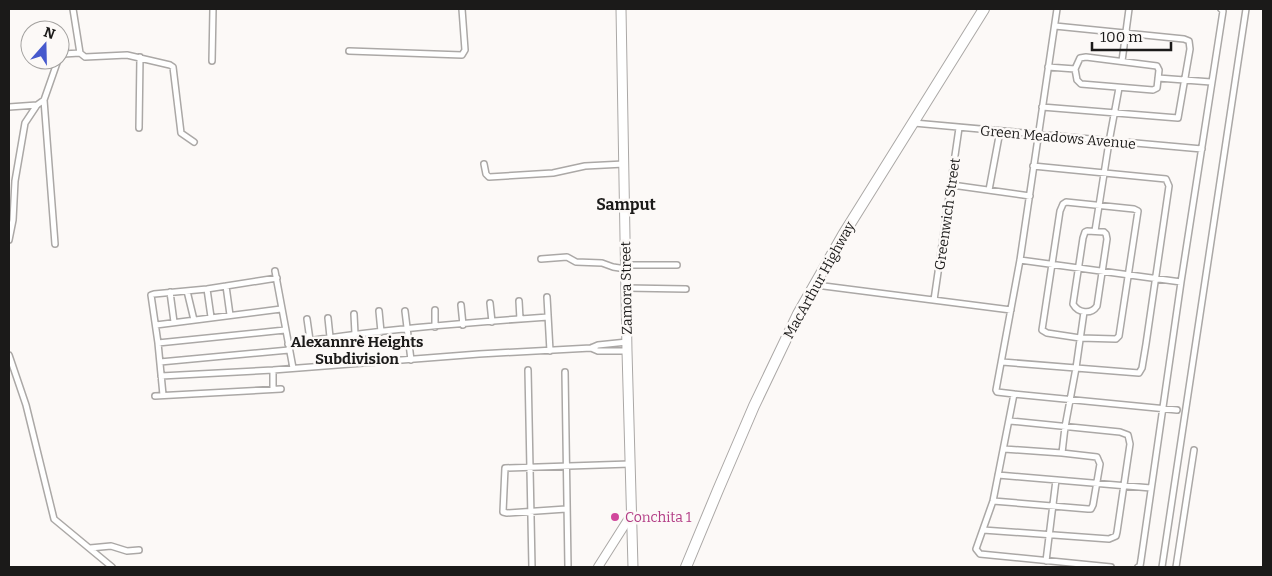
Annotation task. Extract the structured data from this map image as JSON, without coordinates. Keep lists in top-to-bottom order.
{
  "streets": {
    "highway": ["MacArthur Highway"],
    "main road": ["Zamora Street"],
    "street": ["Green Meadows Avenue", "Greenwich Street"]
  },
  "crossings": [
    ["Green Meadows Avenue", "Greenwich Street"],
    ["Green Meadows Avenue", "MacArthur Highway"]
  ],
  "districts": ["Samput", "Alexannrè Heights Subdivision"],
  "places": ["Conchita 1"],
  "scale_bar": "100 m",
  "north": "top"
}
